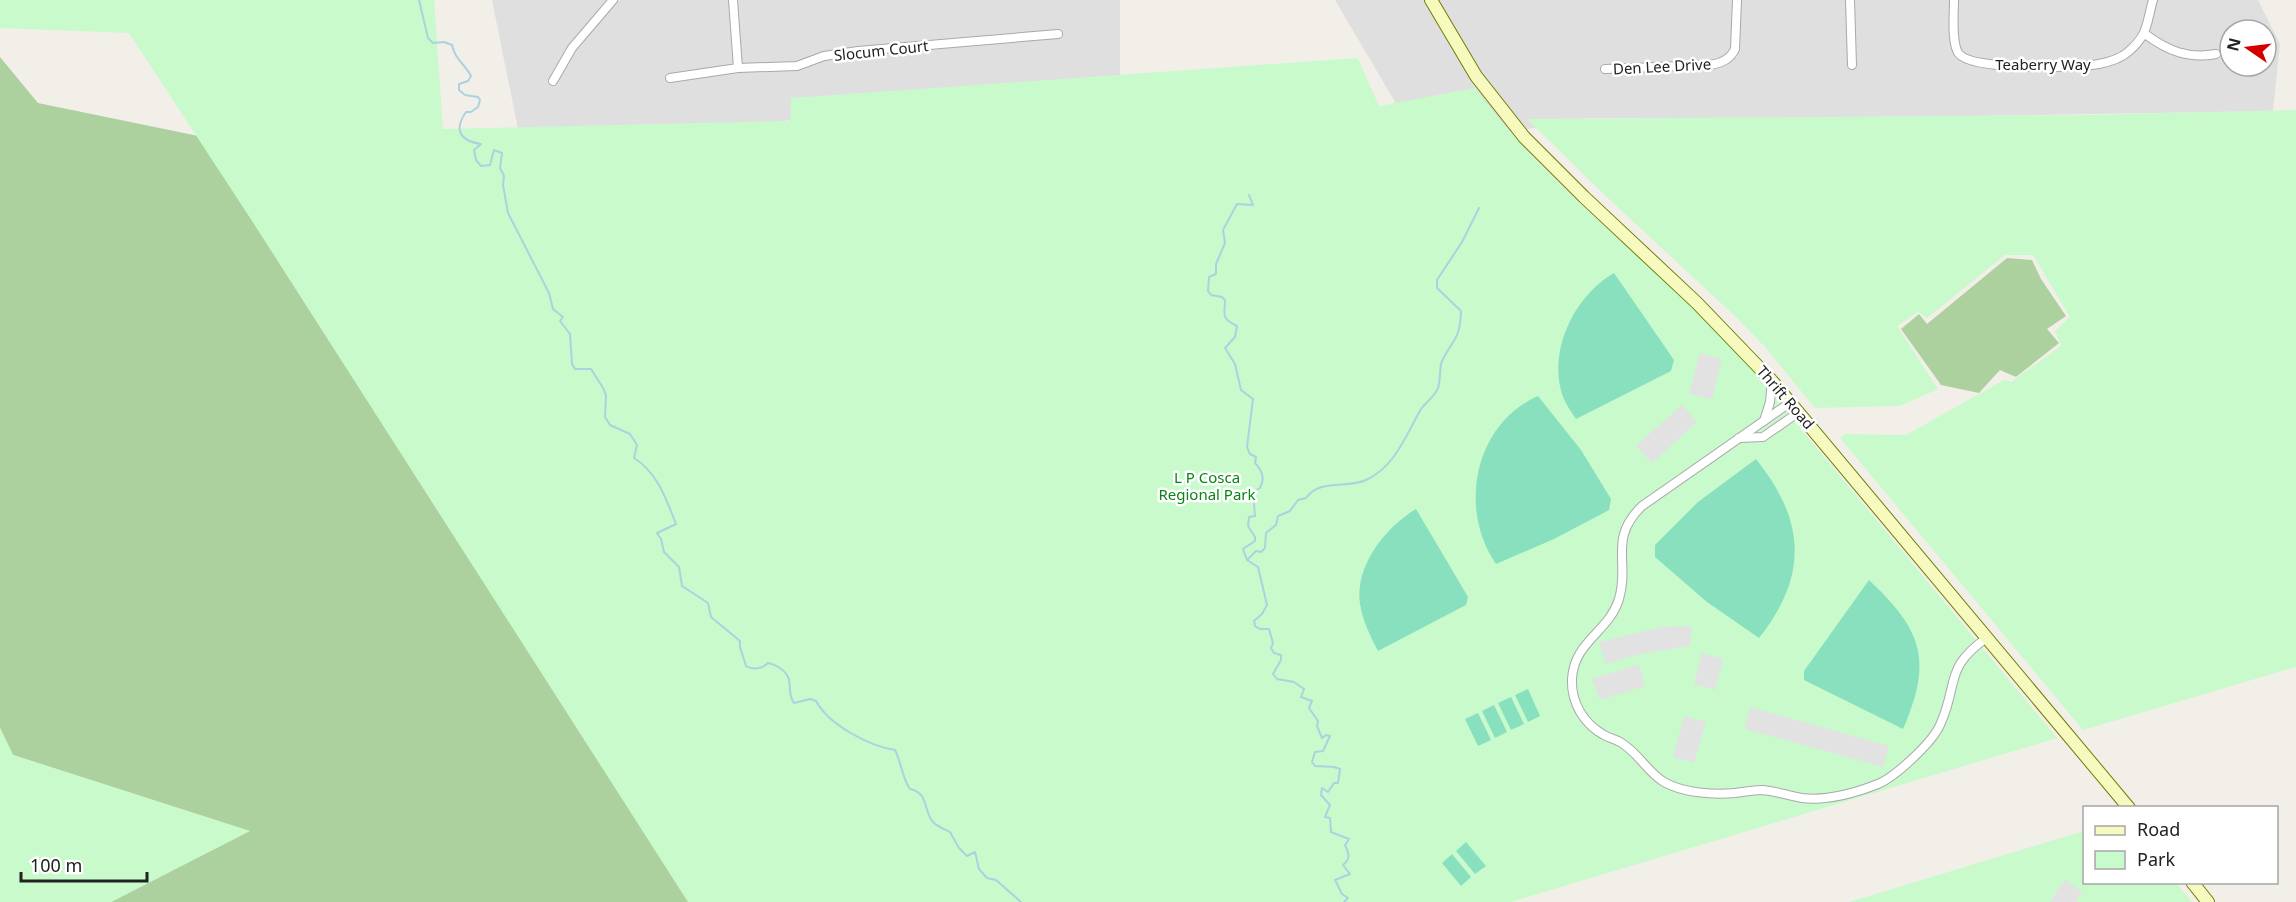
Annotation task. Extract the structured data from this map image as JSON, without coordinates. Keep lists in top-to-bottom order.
{
  "streets": {
    "street": [
      "Slocum Court",
      "Teaberry Way",
      "Den Lee Drive",
      "Thrift Road"
    ]
  },
  "parks": ["L P Cosca Regional Park"],
  "legend": ["Road", "Park"],
  "scale_bar": "100 m",
  "north": "left"
}
